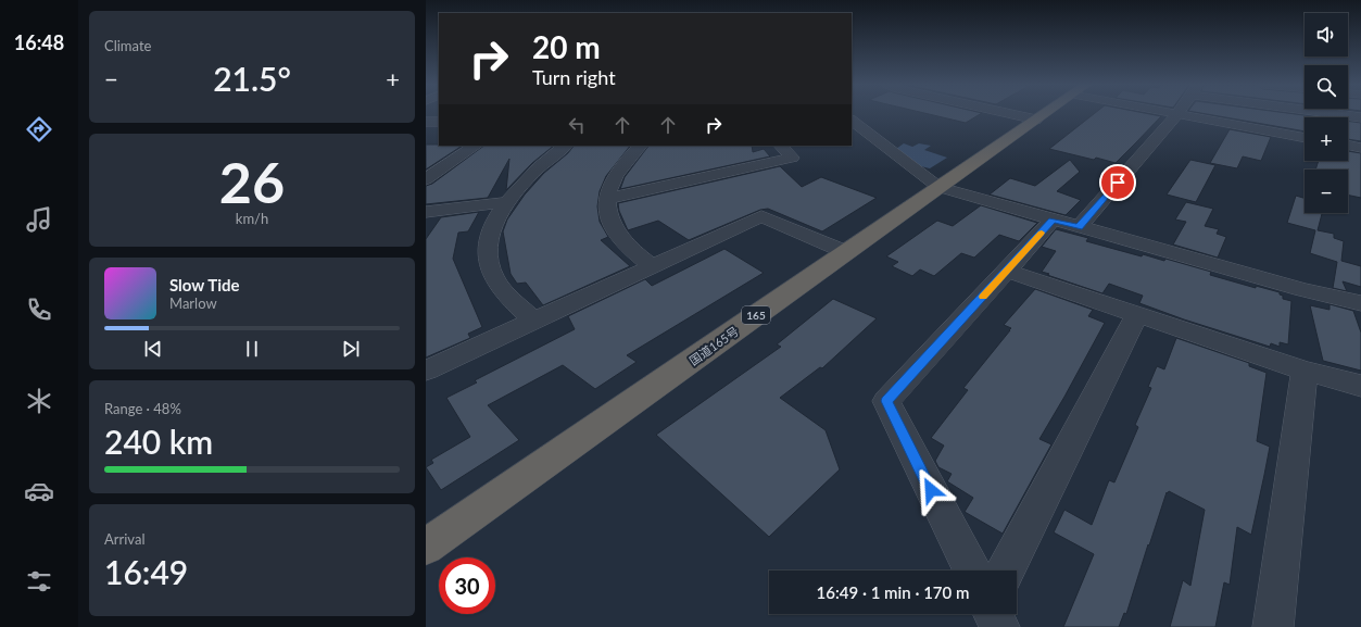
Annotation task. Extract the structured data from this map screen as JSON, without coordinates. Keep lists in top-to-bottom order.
{
  "streets": {
    "highway": ["165", "国道165号"]
  },
  "page": {
    "tabs": "16:48",
    "tile": [
      "Climate",
      ["26", "km/h"],
      ["Range · 48%", "240 km"],
      ["Arrival", "16:49"]
    ],
    "map_buttons": ["+", "−"],
    "turn": ["20 m", "Turn right"],
    "heat": ["−", "21.5°", "+"],
    "song": ["Slow Tide", "Marlow"],
    "limit": "30",
    "trip": "16:49 · 1 min · 170 m"
  }
}
